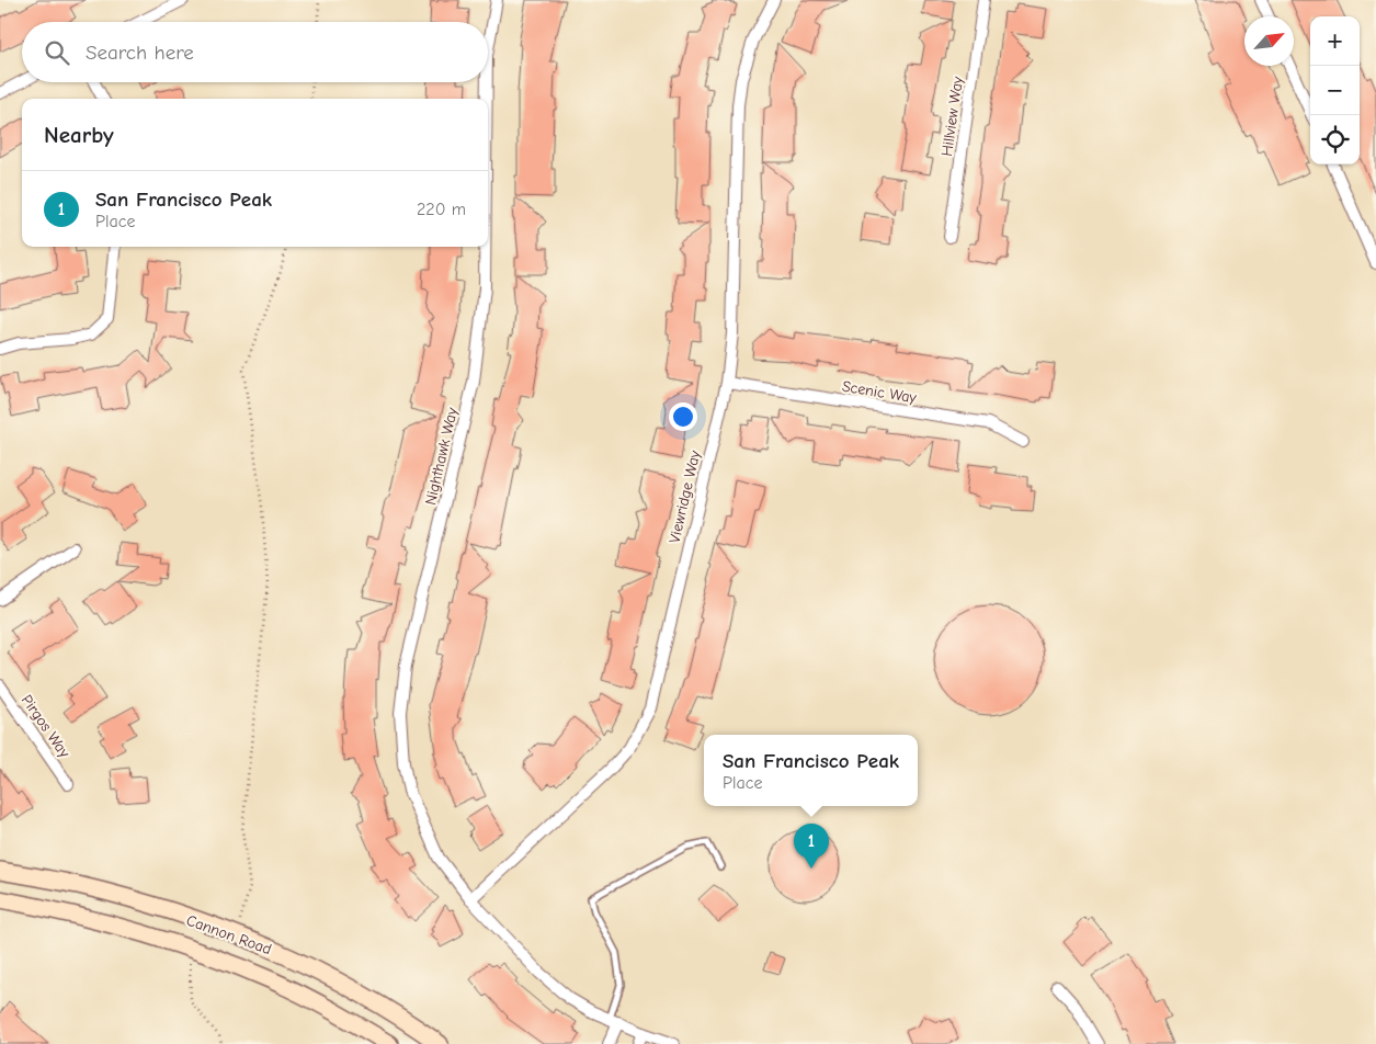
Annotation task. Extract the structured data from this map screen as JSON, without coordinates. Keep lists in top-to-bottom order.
{
  "streets": {
    "main road": ["Cannon Road"],
    "street": [
      "Hillview Way",
      "Scenic Way",
      "Nighthawk Way",
      "Viewridge Way",
      "Pirgos Way"
    ]
  },
  "crossings": [
    ["Scenic Way", "Viewridge Way"],
    ["Nighthawk Way", "Viewridge Way"]
  ],
  "north": "top right",
  "page": {
    "map_buttons": ["+", "−"],
    "search": "Search here",
    "heading": "Nearby",
    "list": [
      {
        "mark": "1",
        "name": "San Francisco Peak",
        "note": "Place",
        "value": "220 m"
      }
    ],
    "popup": ["San Francisco Peak", "Place"],
    "pins": "1"
  }
}
